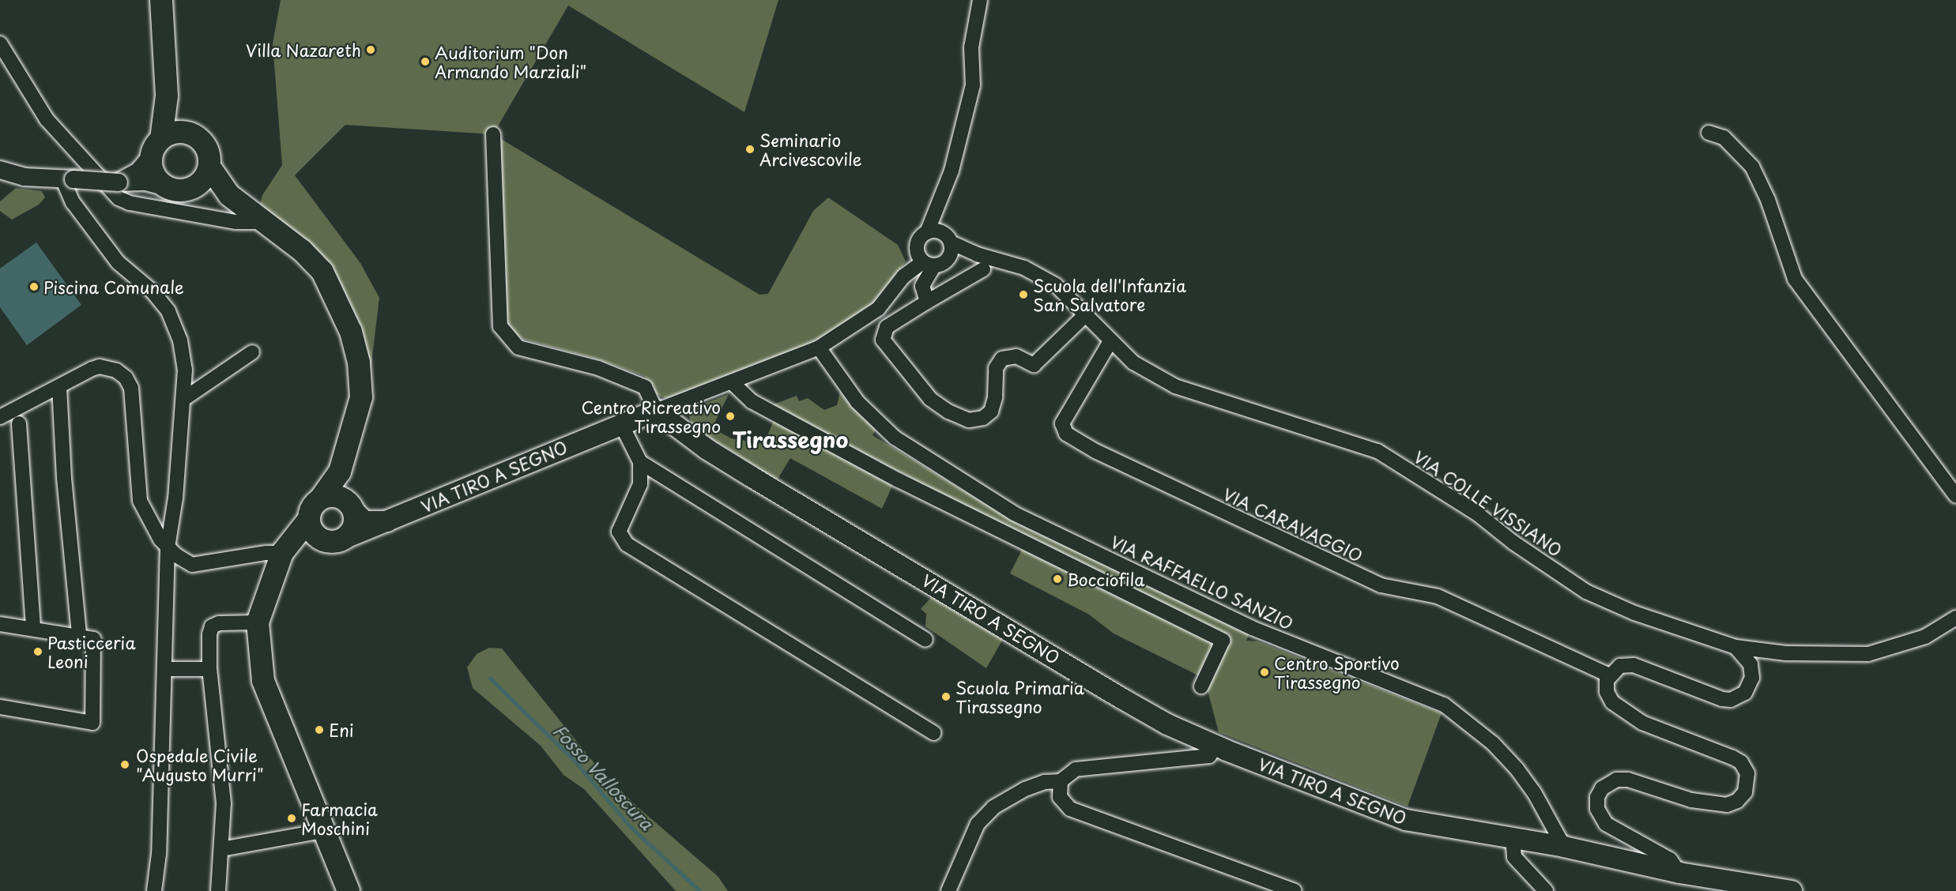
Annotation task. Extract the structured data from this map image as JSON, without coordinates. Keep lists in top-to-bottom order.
{
  "streets": {
    "main road": ["VIA TIRO A SEGNO"],
    "street": ["VIA COLLE VISSIANO", "VIA CARAVAGGIO", "VIA RAFFAELLO SANZIO"]
  },
  "crossings": [
    ["VIA TIRO A SEGNO", "VIA RAFFAELLO SANZIO"],
    ["VIA COLLE VISSIANO", "VIA CARAVAGGIO"]
  ],
  "districts": ["Tirassegno"],
  "water": ["Fosso Valloscura"],
  "places": [
    "Villa Nazareth",
    "Auditorium \"Don Armando Marziali\"",
    "Seminario Arcivescovile",
    "Piscina Comunale",
    "Scuola dell'Infanzia San Salvatore",
    "Centro Ricreativo Tirassegno",
    "Bocciofila",
    "Pasticceria Leoni",
    "Centro Sportivo Tirassegno",
    "Scuola Primaria Tirassegno",
    "Eni",
    "Ospedale Civile \"Augusto Murri\"",
    "Farmacia Moschini"
  ]
}
